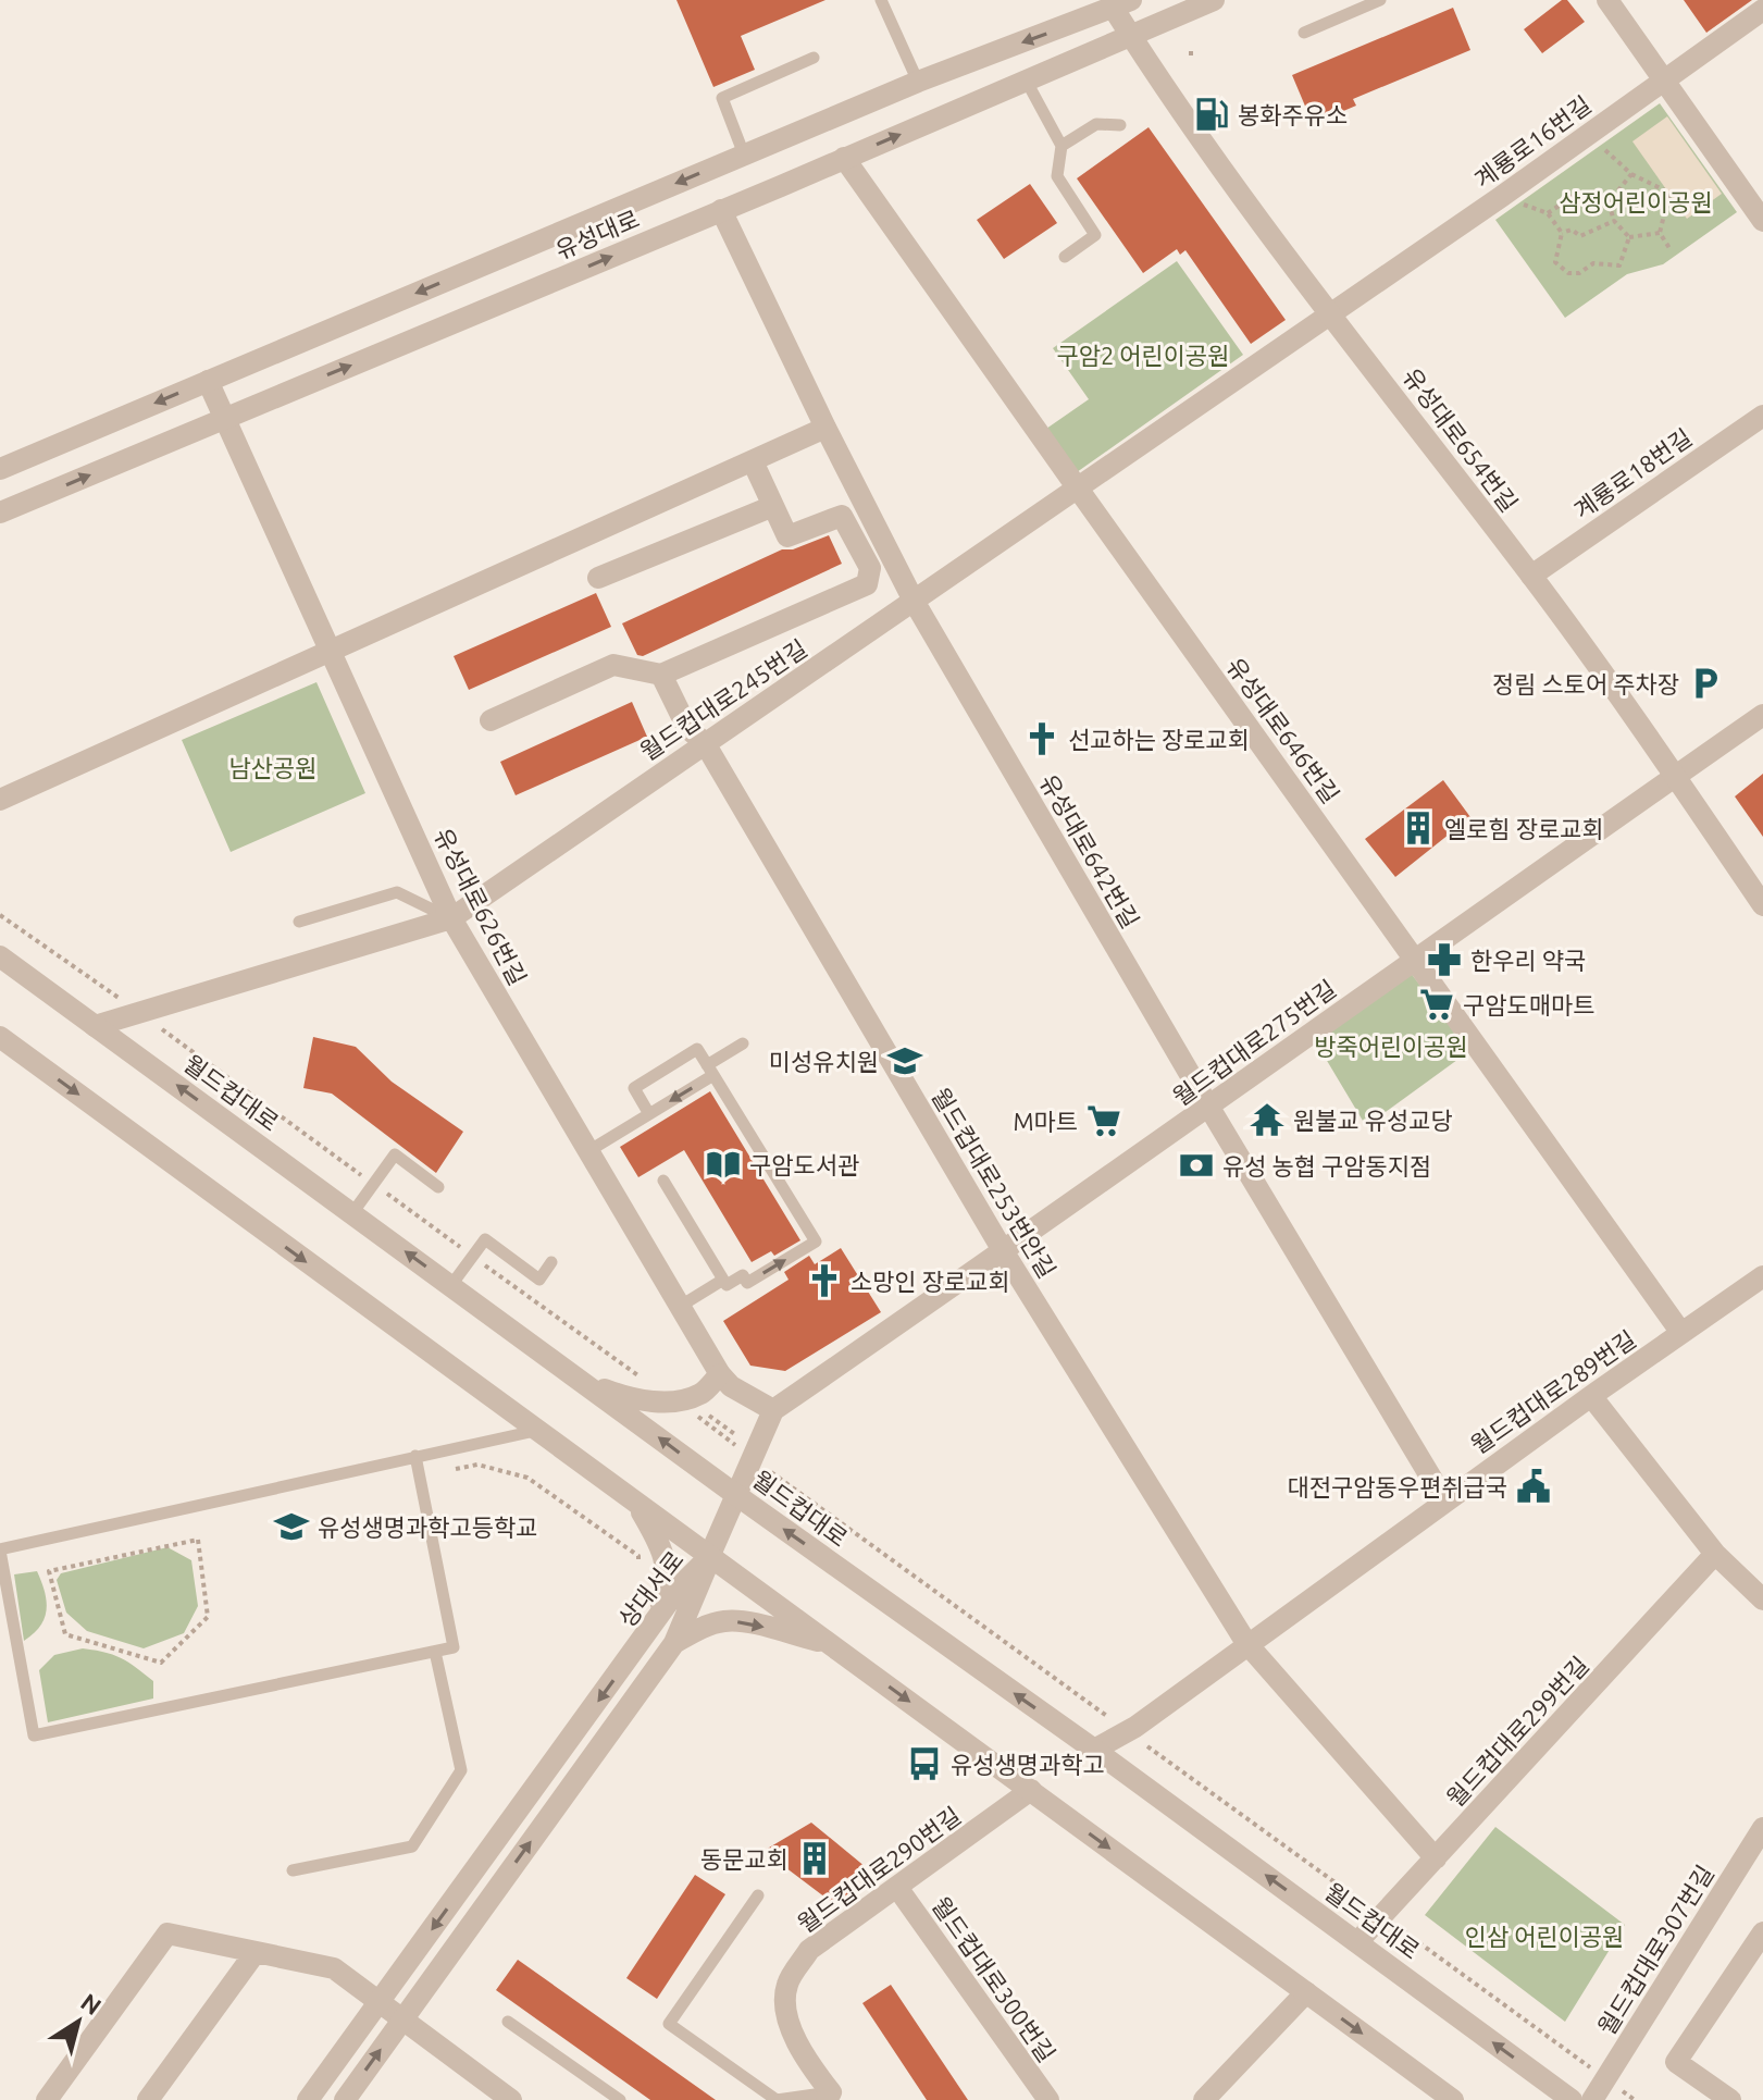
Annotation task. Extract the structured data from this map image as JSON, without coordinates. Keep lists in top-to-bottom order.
{
  "streets": {
    "street": [
      "계룡로16번길",
      "유성대로",
      "유성대로654번길",
      "계룡로18번길",
      "월드컵대로245번길",
      "유성대로646번길",
      "유성대로642번길",
      "유성대로626번길",
      "월드컵대로275번길",
      "월드컵대로",
      "월드컵대로253번안길",
      "월드컵대로289번길",
      "상대서로",
      "월드컵대로299번길",
      "월드컵대로290번길",
      "월드컵대로307번길",
      "월드컵대로300번길"
    ]
  },
  "crossings": [
    ["계룡로16번길", "유성대로654번길"],
    ["계룡로16번길", "월드컵대로245번길"],
    ["유성대로", "유성대로654번길"],
    ["유성대로", "유성대로646번길"],
    ["유성대로", "유성대로642번길"],
    ["유성대로", "유성대로626번길"],
    ["유성대로654번길", "계룡로18번길"],
    ["유성대로654번길", "월드컵대로245번길"],
    ["유성대로654번길", "월드컵대로275번길"],
    ["월드컵대로245번길", "유성대로646번길"],
    ["월드컵대로245번길", "유성대로642번길"],
    ["월드컵대로245번길", "유성대로626번길"],
    ["월드컵대로245번길", "월드컵대로"],
    ["월드컵대로245번길", "월드컵대로253번안길"],
    ["유성대로646번길", "월드컵대로275번길"],
    ["유성대로646번길", "월드컵대로289번길"],
    ["유성대로642번길", "월드컵대로275번길"],
    ["유성대로642번길", "월드컵대로289번길"],
    ["유성대로626번길", "월드컵대로275번길"],
    ["월드컵대로275번길", "월드컵대로253번안길"],
    ["월드컵대로", "월드컵대로289번길"],
    ["월드컵대로", "월드컵대로299번길"],
    ["월드컵대로253번안길", "월드컵대로289번길"],
    ["월드컵대로290번길", "월드컵대로300번길"]
  ],
  "parks": [
    "삼정어린이공원",
    "구암2 어린이공원",
    "남산공원",
    "방죽어린이공원",
    "인삼 어린이공원"
  ],
  "places": {
    "fuel station": ["봉화주유소"],
    "parking": ["정림 스토어 주차장"],
    "church": ["선교하는 장로교회", "소망인 장로교회"],
    "building": ["엘로힘 장로교회", "동문교회"],
    "pharmacy": ["한우리 약국"],
    "supermarket": ["구암도매마트", "M마트"],
    "school or university": ["미성유치원", "유성생명과학고등학교"],
    "temple": ["원불교 유성교당"],
    "library": ["구암도서관"],
    "bank": ["유성 농협 구암동지점"],
    "public building": ["대전구암동우편취급국"],
    "bus stop": ["유성생명과학고"]
  },
  "north": "top right"
}
